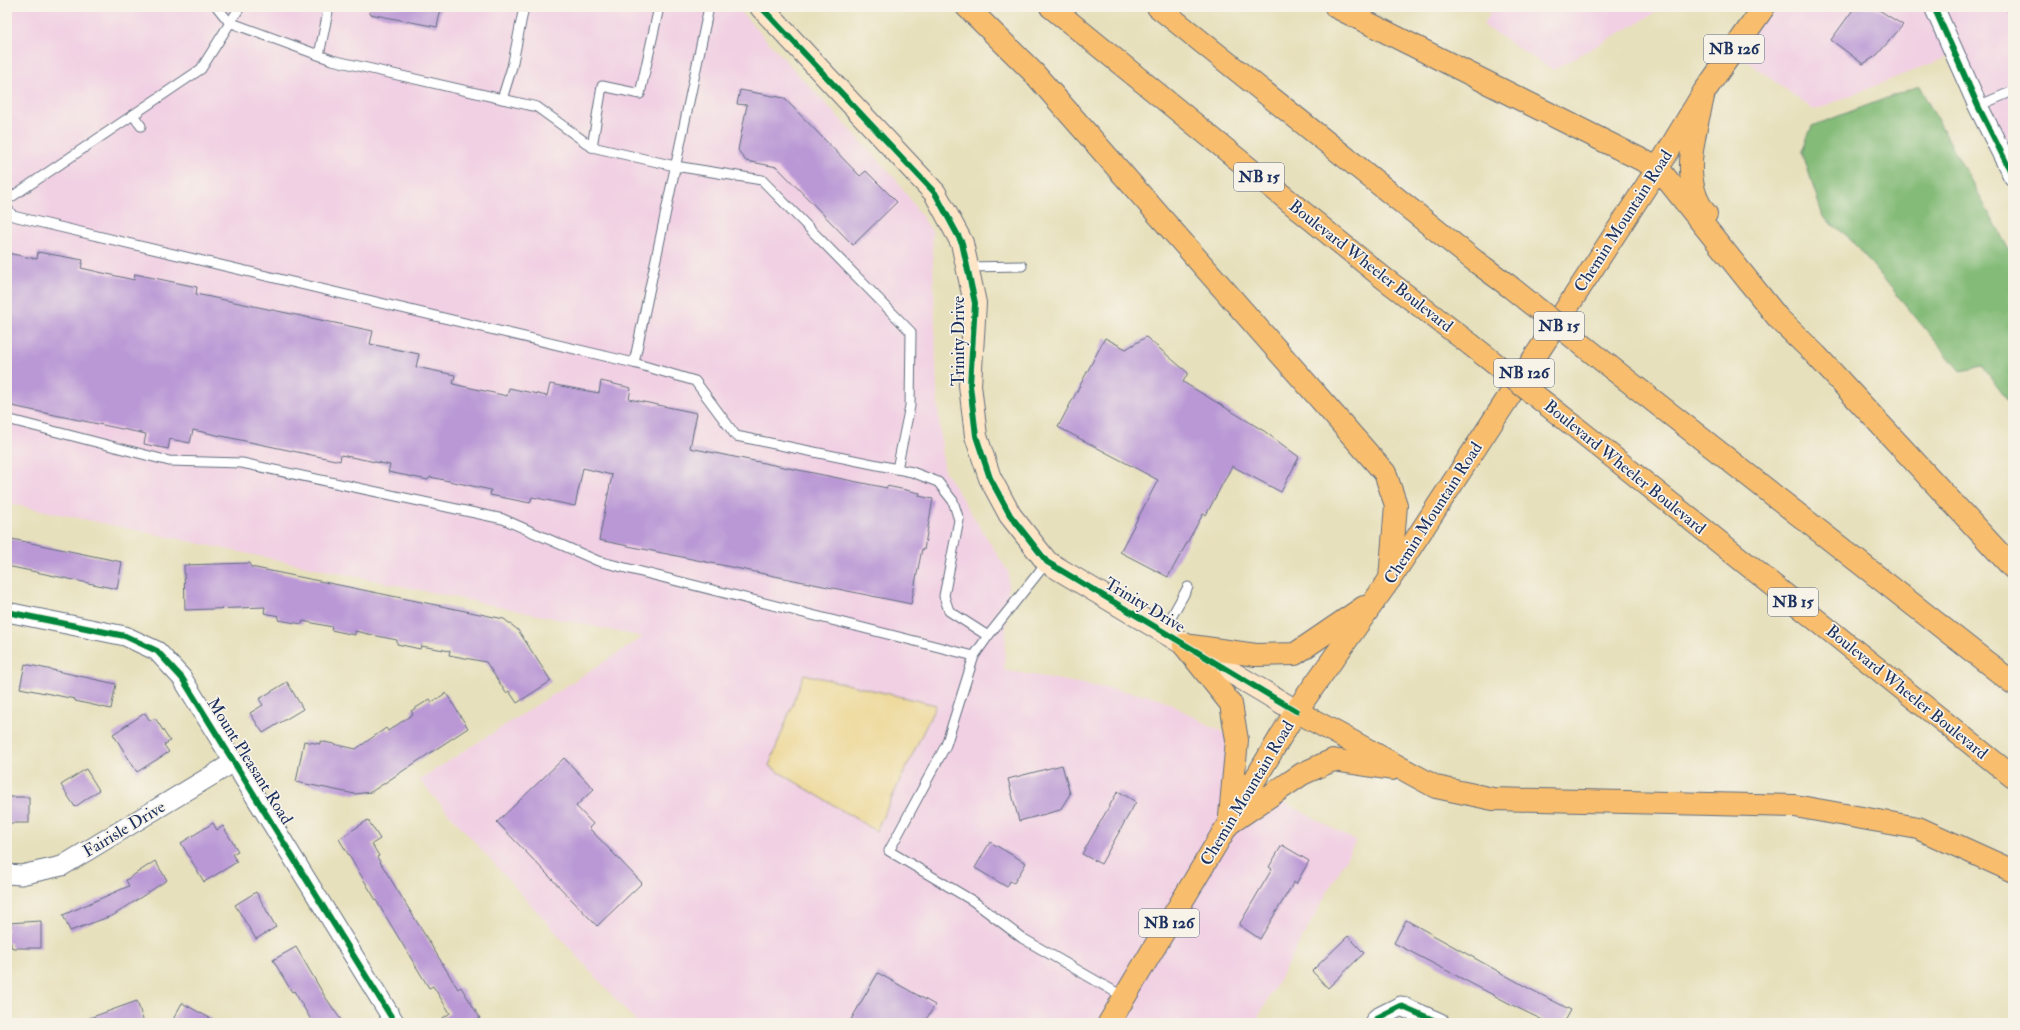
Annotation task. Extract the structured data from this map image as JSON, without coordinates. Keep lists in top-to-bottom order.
{
  "streets": {
    "main road": [
      "NB 126",
      "NB 15",
      "Chemin Mountain Road",
      "Boulevard Wheeler Boulevard"
    ],
    "street": ["Trinity Drive", "Mount Pleasant Road", "Fairisle Drive"]
  },
  "crossings": [
    ["Chemin Mountain Road", "Trinity Drive"],
    ["Mount Pleasant Road", "Fairisle Drive"]
  ]
}
